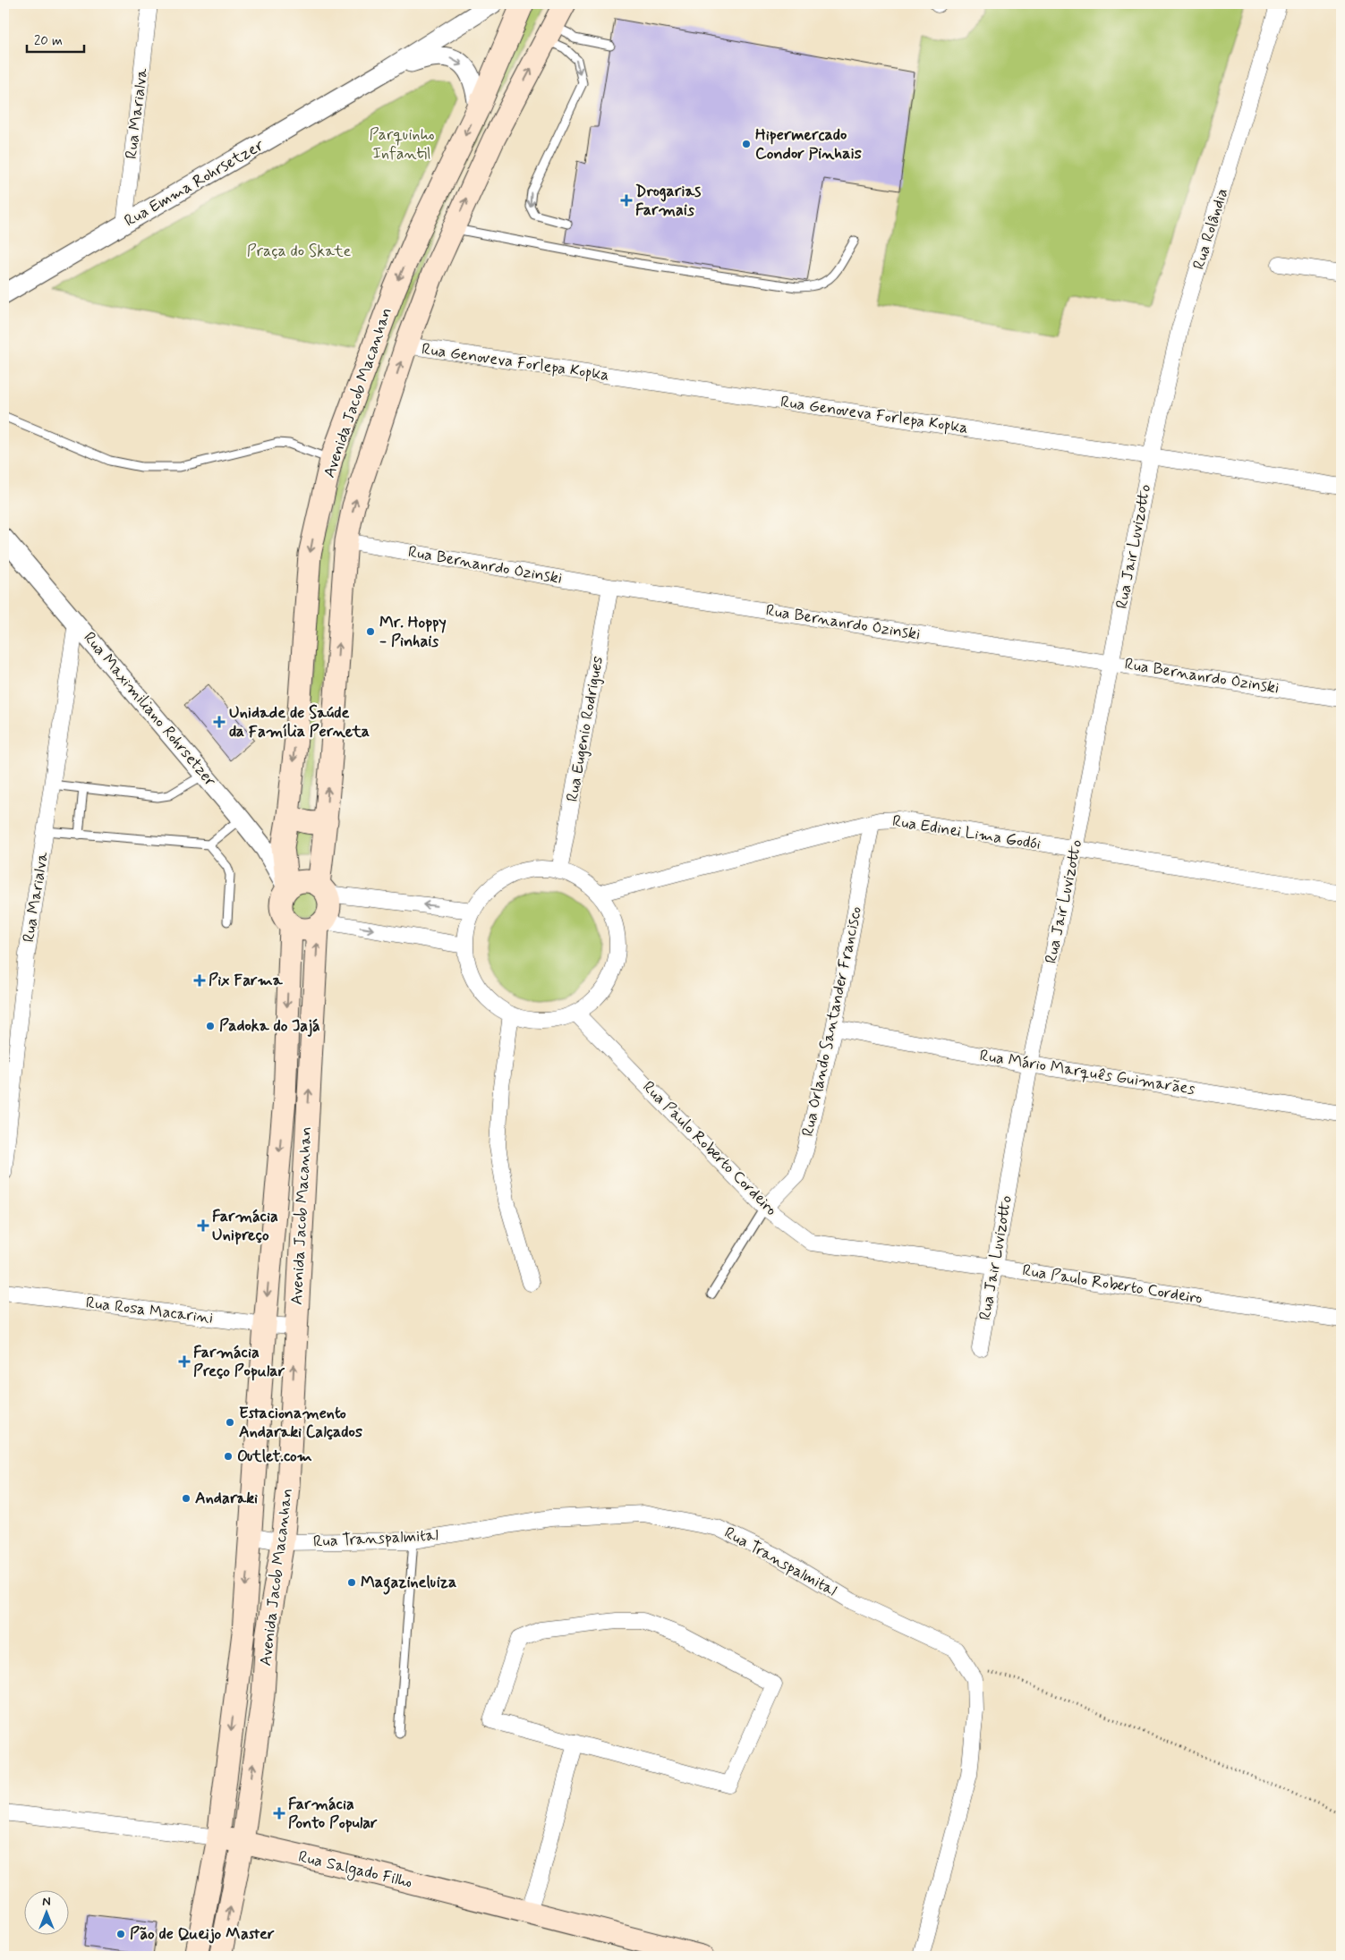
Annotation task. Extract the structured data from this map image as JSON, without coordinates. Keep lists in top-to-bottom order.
{
  "streets": {
    "main road": ["Avenida Jacob Macanhan", "Rua Salgado Filho"],
    "street": [
      "Rua Marialva",
      "Rua Emma Rohrsetzer",
      "Rua Rolândia",
      "Rua Genoveva Forlepa Kopka",
      "Rua Jair Luvizotto",
      "Rua Bernanrdo Ozinski",
      "Rua Maximiliano Rohrsetzer",
      "Rua Eugenio Rodrigues",
      "Rua Edinei Lima Godói",
      "Rua Orlando Santander Francisco",
      "Rua Mário Marquês Guimarães",
      "Rua Paulo Roberto Cordeiro",
      "Rua Rosa Macarini",
      "Rua Transpalmital"
    ]
  },
  "crossings": [
    ["Rua Marialva", "Rua Emma Rohrsetzer"],
    ["Rua Marialva", "Rua Maximiliano Rohrsetzer"],
    ["Rua Emma Rohrsetzer", "Avenida Jacob Macanhan"],
    ["Rua Rolândia", "Rua Genoveva Forlepa Kopka"],
    ["Rua Rolândia", "Rua Jair Luvizotto"],
    ["Rua Genoveva Forlepa Kopka", "Avenida Jacob Macanhan"],
    ["Rua Genoveva Forlepa Kopka", "Rua Jair Luvizotto"],
    ["Avenida Jacob Macanhan", "Rua Bernanrdo Ozinski"],
    ["Avenida Jacob Macanhan", "Rua Maximiliano Rohrsetzer"],
    ["Avenida Jacob Macanhan", "Rua Rosa Macarini"],
    ["Avenida Jacob Macanhan", "Rua Transpalmital"],
    ["Avenida Jacob Macanhan", "Rua Salgado Filho"],
    ["Rua Jair Luvizotto", "Rua Bernanrdo Ozinski"],
    ["Rua Jair Luvizotto", "Rua Edinei Lima Godói"],
    ["Rua Jair Luvizotto", "Rua Mário Marquês Guimarães"],
    ["Rua Jair Luvizotto", "Rua Paulo Roberto Cordeiro"],
    ["Rua Bernanrdo Ozinski", "Rua Eugenio Rodrigues"],
    ["Rua Eugenio Rodrigues", "Rua Edinei Lima Godói"],
    ["Rua Eugenio Rodrigues", "Rua Paulo Roberto Cordeiro"],
    ["Rua Edinei Lima Godói", "Rua Orlando Santander Francisco"],
    ["Rua Edinei Lima Godói", "Rua Paulo Roberto Cordeiro"],
    ["Rua Orlando Santander Francisco", "Rua Mário Marquês Guimarães"],
    ["Rua Orlando Santander Francisco", "Rua Paulo Roberto Cordeiro"]
  ],
  "parks": ["Parquinho Infantil", "Praça do Skate"],
  "places": {
    "other": [
      "Hipermercado Condor Pinhais",
      "Mr. Hoppy - Pinhais",
      "Padoka do Jajá",
      "Estacionamento Andaraki Calçados",
      "Outlet.com",
      "Andaraki",
      "Magazineluiza",
      "Pão de Queijo Master"
    ],
    "health": [
      "Drogarias Farmais",
      "Unidade de Saúde da Família Perneta",
      "Pix Farma",
      "Farmácia Unipreço",
      "Farmácia Preço Popular",
      "Farmácia Ponto Popular"
    ]
  },
  "scale_bar": "20 m",
  "north": "top"
}
